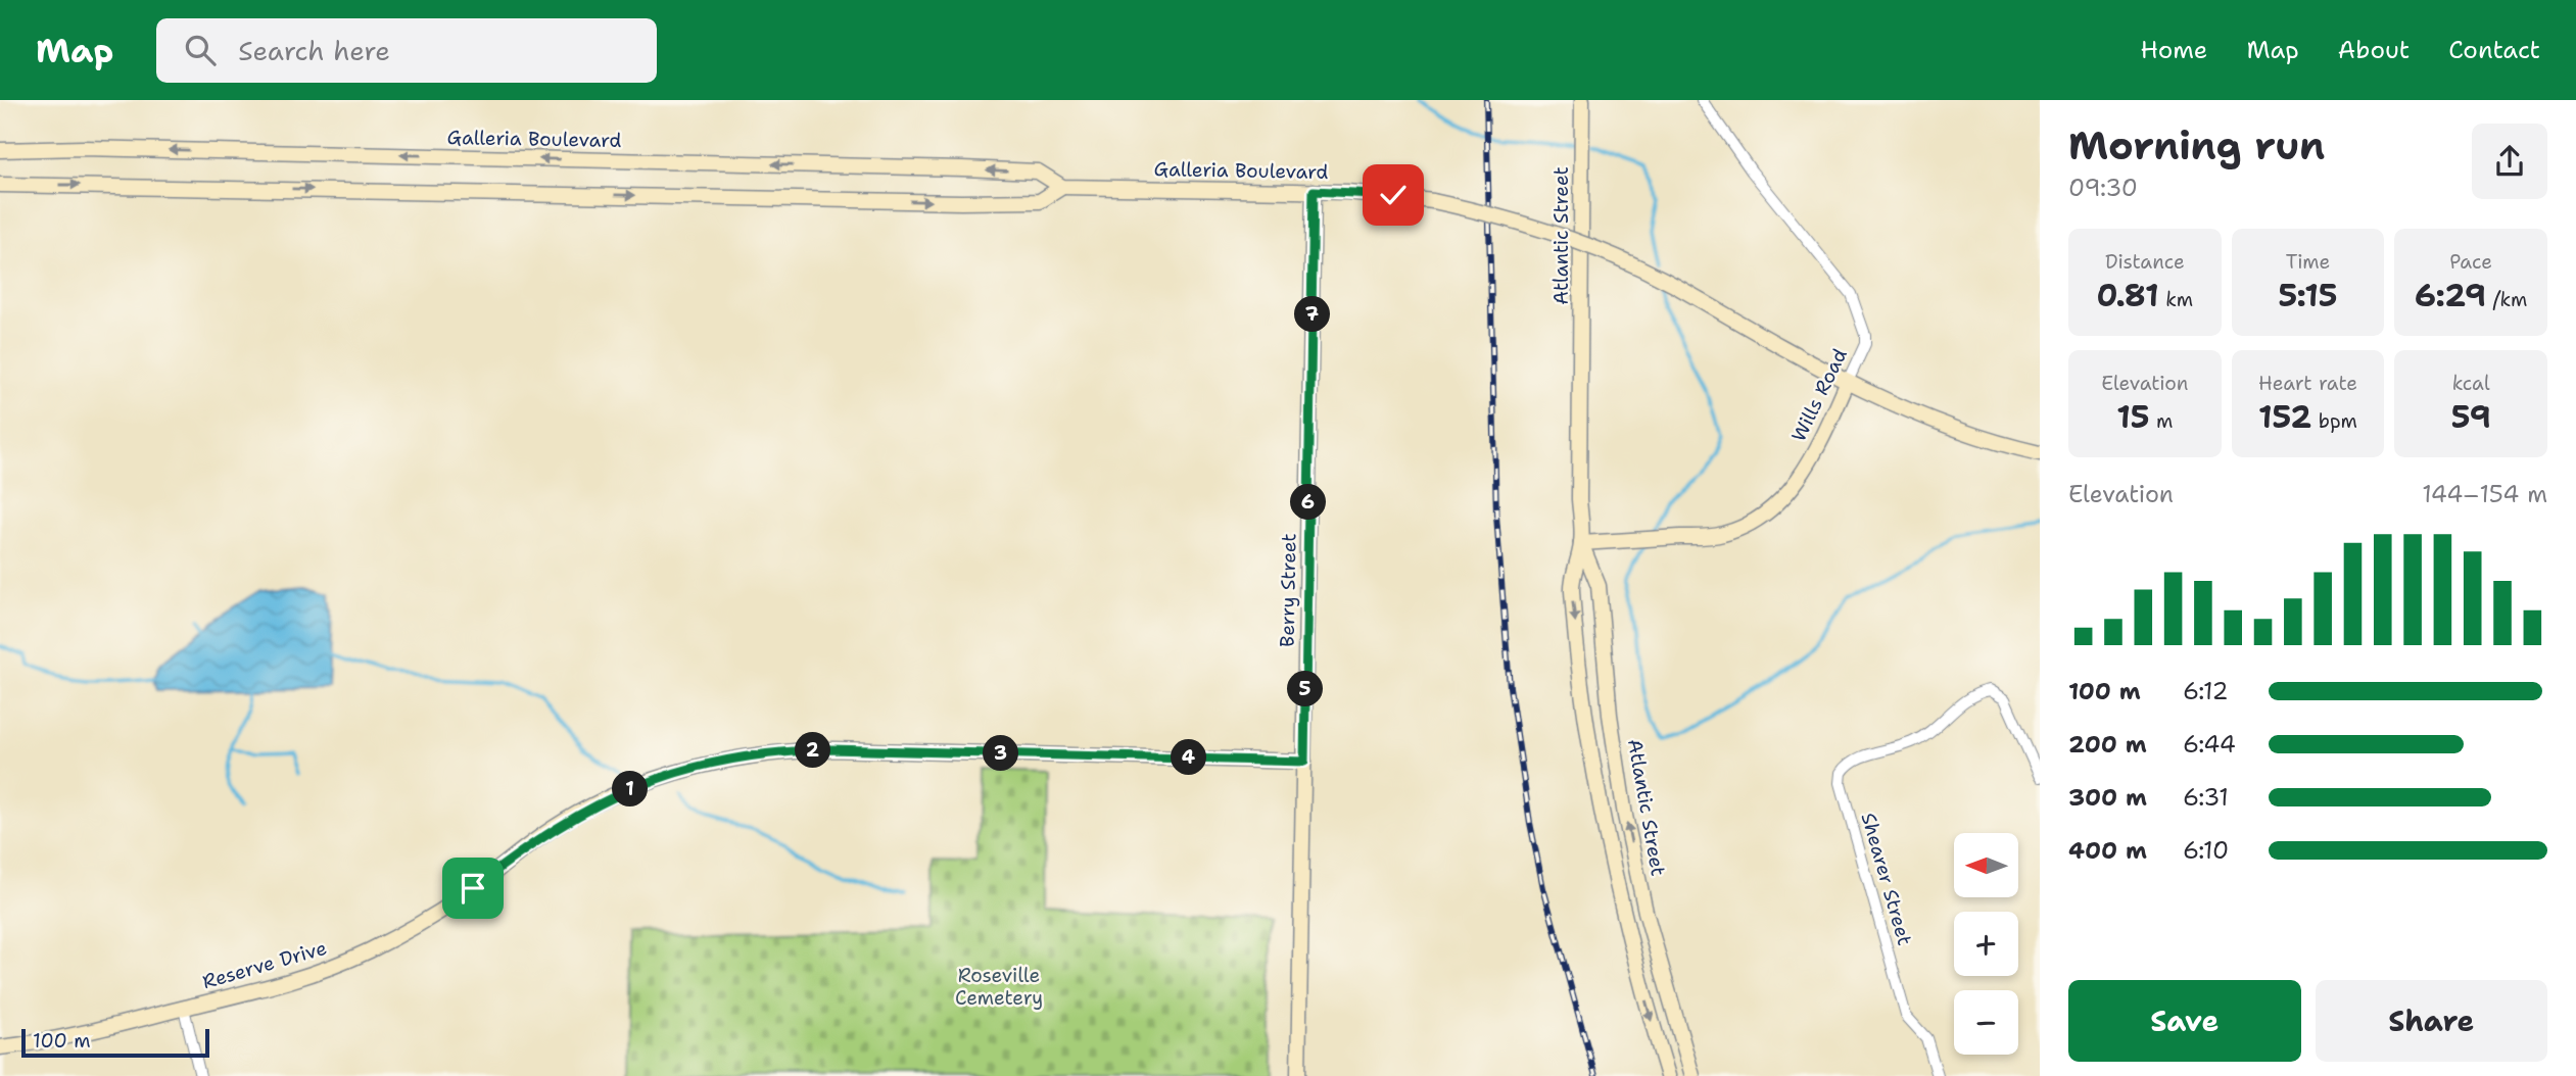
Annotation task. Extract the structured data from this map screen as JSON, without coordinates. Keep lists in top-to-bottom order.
{
  "streets": {
    "main road": [
      "Galleria Boulevard",
      "Atlantic Street",
      "Wills Road",
      "Berry Street",
      "Reserve Drive"
    ],
    "street": ["Shearer Street"]
  },
  "crossings": [
    ["Galleria Boulevard", "Wills Road"],
    ["Galleria Boulevard", "Berry Street"],
    ["Atlantic Street", "Wills Road"],
    ["Berry Street", "Reserve Drive"]
  ],
  "parks": ["Roseville Cemetery"],
  "scale_bar": "100 m",
  "north": "left",
  "page": {
    "header": "Map",
    "search": "Search here",
    "nav": [
      "Home",
      "Map",
      "About",
      "Contact"
    ],
    "heading": ["Morning run", "09:30"],
    "stats": [
      ["Distance", "0.81 km"],
      ["Time", "5:15"],
      ["Pace", "6:29 /km"],
      ["Elevation", "15 m"],
      ["Heart rate", "152 bpm"],
      ["kcal", "59"]
    ],
    "pins": [
      "7",
      "6",
      "5",
      "2",
      "3",
      "4",
      "1"
    ],
    "chart": ["Elevation", "144–154 m"],
    "list": [
      {
        "name": "100 m",
        "note": "6:12"
      },
      {
        "name": "200 m",
        "note": "6:44"
      },
      {
        "name": "300 m",
        "note": "6:31"
      },
      {
        "name": "400 m",
        "note": "6:10"
      }
    ],
    "map_buttons": ["+", "−"],
    "buttons": ["Save", "Share"],
    "scale": "100 m"
  }
}
